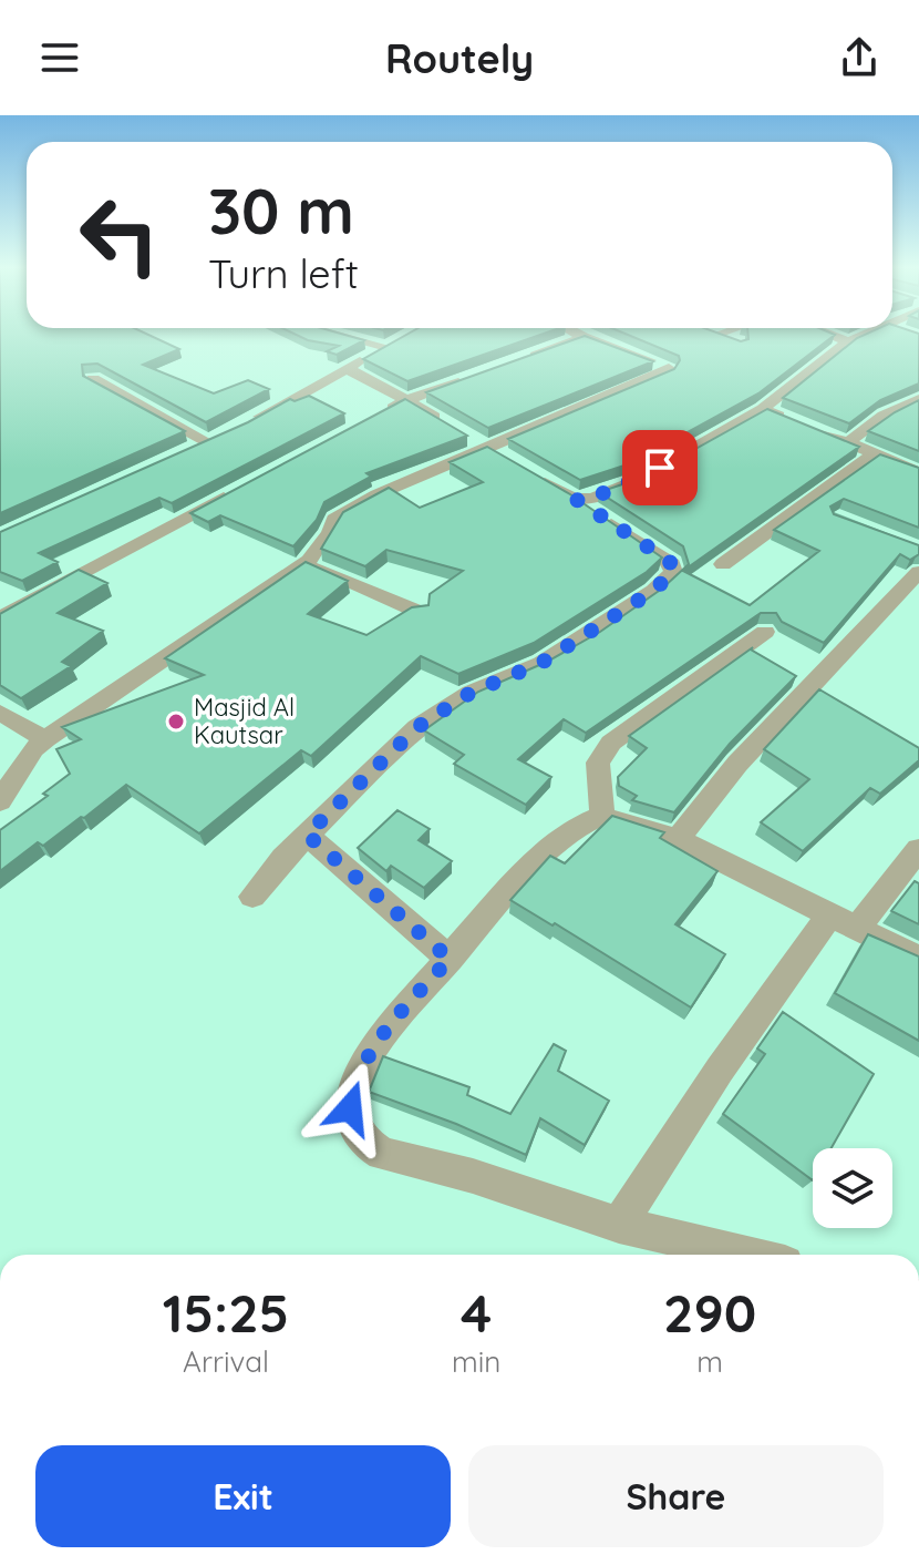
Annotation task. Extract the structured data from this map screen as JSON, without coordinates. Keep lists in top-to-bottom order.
{
  "places": ["Masjid Al Kautsar"],
  "page": {
    "header": "Routely",
    "turn": ["30 m", "Turn left"],
    "eta": [
      "15:25",
      "Arrival",
      "4",
      "min",
      "290",
      "m"
    ],
    "buttons": ["Exit", "Share"]
  }
}
